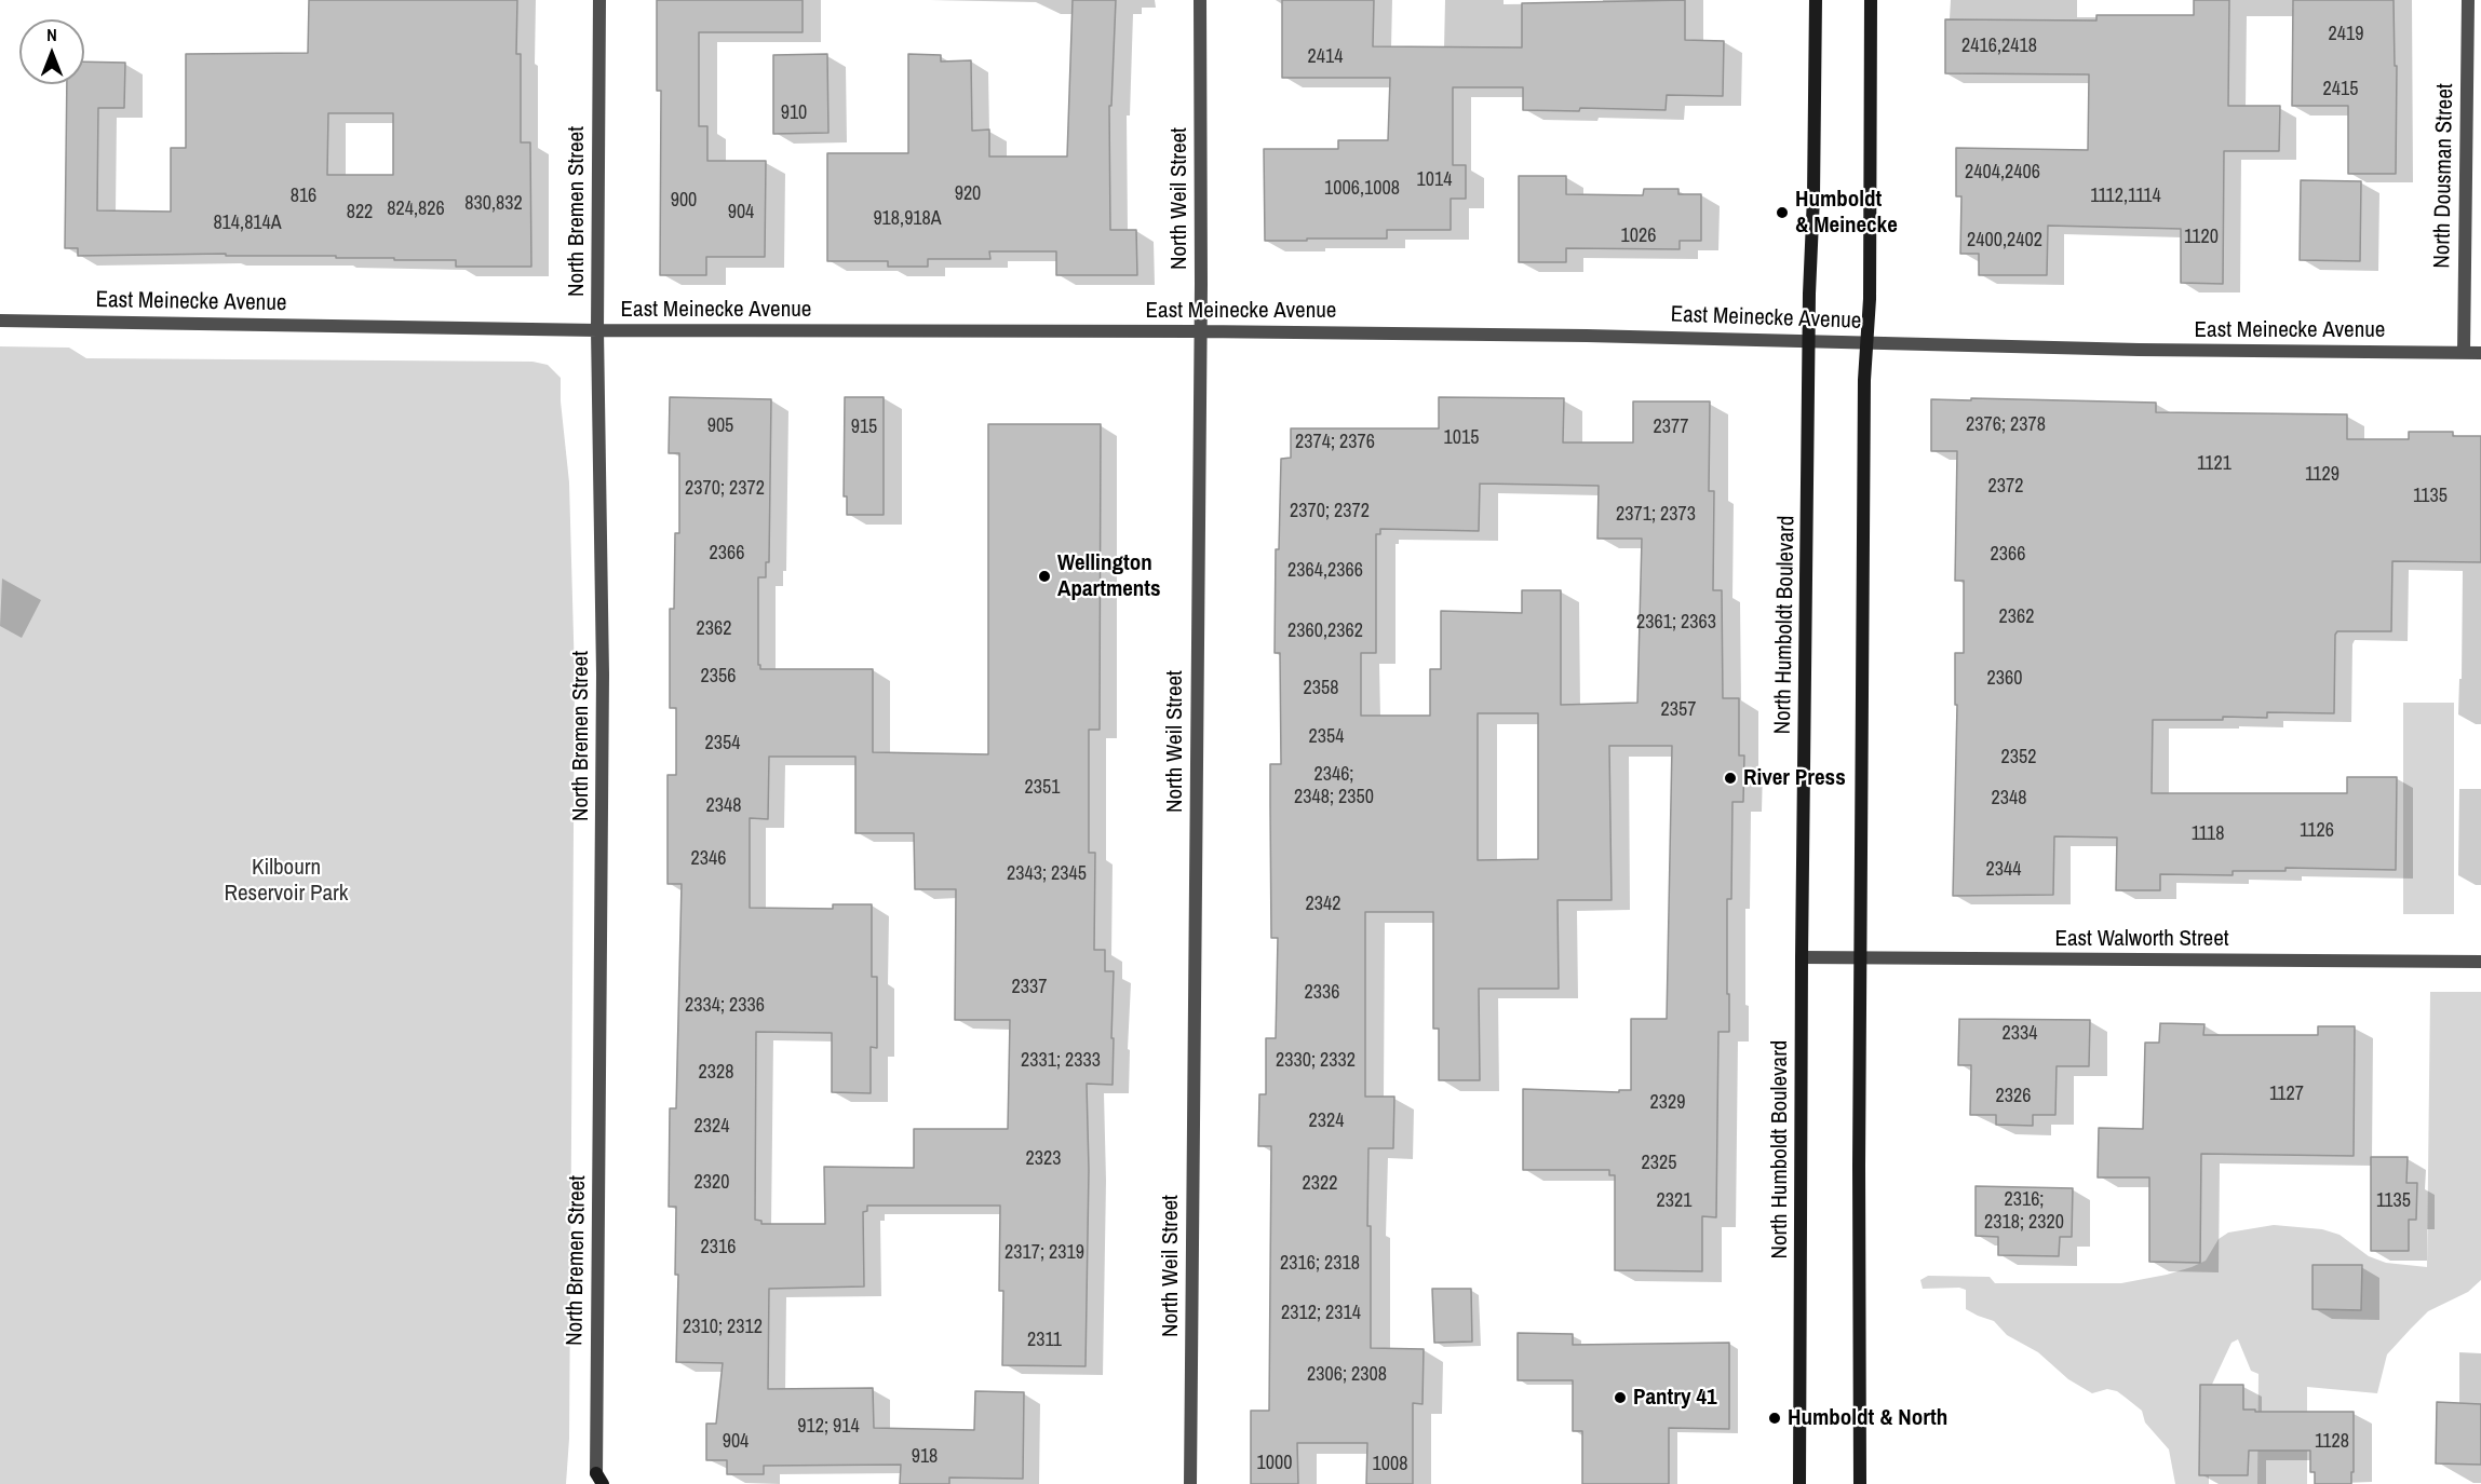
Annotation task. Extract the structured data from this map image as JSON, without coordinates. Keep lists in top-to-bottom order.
{
  "streets": {
    "main road": ["North Humboldt Boulevard"],
    "street": [
      "North Dousman Street",
      "North Weil Street",
      "North Bremen Street",
      "East Meinecke Avenue",
      "East Walworth Street"
    ]
  },
  "crossings": [
    ["North Dousman Street", "East Meinecke Avenue"],
    ["North Weil Street", "East Meinecke Avenue"],
    ["North Bremen Street", "East Meinecke Avenue"],
    ["East Meinecke Avenue", "North Humboldt Boulevard"],
    ["North Humboldt Boulevard", "East Walworth Street"]
  ],
  "parks": ["Kilbourn Reservoir Park"],
  "places": [
    "Humboldt & Meinecke",
    "Wellington Apartments",
    "River Press",
    "Pantry 41",
    "Humboldt & North"
  ],
  "house_numbers": [
    "2419",
    "2416,2418",
    "2414",
    "2415",
    "910",
    "2404,2406",
    "1014",
    "1006,1008",
    "920",
    "816",
    "1112,1114",
    "900",
    "830,832",
    "824,826",
    "822",
    "904",
    "918,918A",
    "814,814A",
    "1026",
    "1120",
    "2400,2402",
    "2376; 2378",
    "905",
    "915",
    "2377",
    "1015",
    "2374; 2376",
    "1121",
    "1129",
    "2372",
    "2370; 2372",
    "1135",
    "2370; 2372",
    "2371; 2373",
    "2366",
    "2366",
    "2364,2366",
    "2362",
    "2361; 2363",
    "2362",
    "2360,2362",
    "2356",
    "2360",
    "2358",
    "2357",
    "2354",
    "2354",
    "2352",
    "2346; 2348; 2350",
    "2351",
    "2348",
    "2348",
    "1126",
    "1118",
    "2346",
    "2344",
    "2343; 2345",
    "2342",
    "2337",
    "2336",
    "2334; 2336",
    "2334",
    "2331; 2333",
    "2330; 2332",
    "2328",
    "1127",
    "2326",
    "2329",
    "2324",
    "2324",
    "2323",
    "2325",
    "2320",
    "2322",
    "2316; 2318; 2320",
    "2321",
    "1135",
    "2316",
    "2317; 2319",
    "2316; 2318",
    "2312; 2314",
    "2310; 2312",
    "2311",
    "2306; 2308",
    "912; 914",
    "904",
    "1128",
    "918",
    "1000",
    "1008"
  ],
  "north": "top"
}
